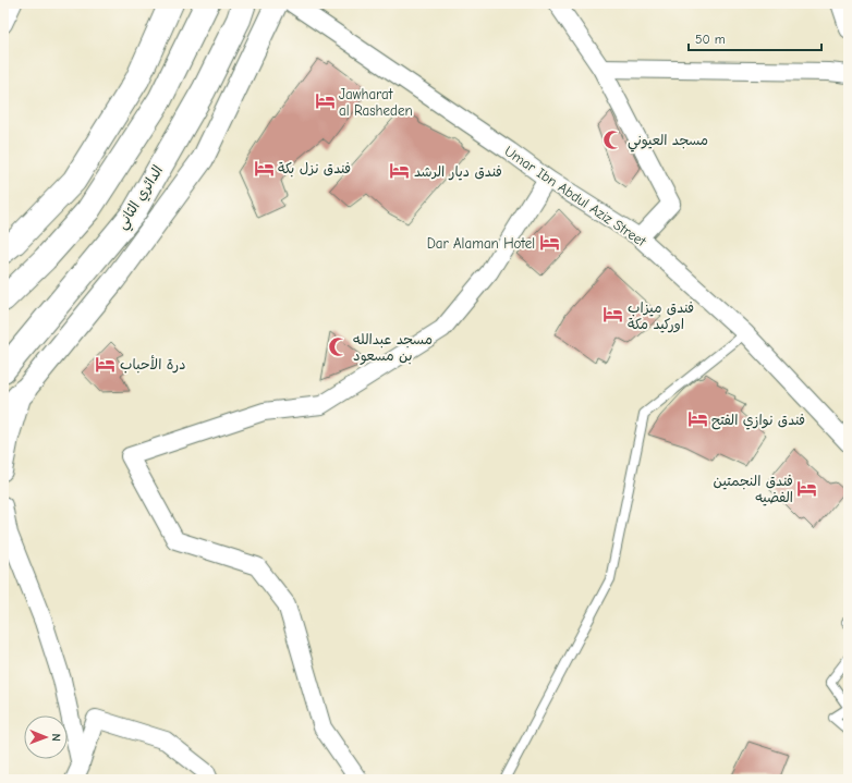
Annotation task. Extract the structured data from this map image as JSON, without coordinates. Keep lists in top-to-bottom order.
{
  "streets": {
    "highway": ["الدائري الثاني"],
    "street": ["Umar Ibn Abdul Aziz Street"]
  },
  "places": {
    "hotel": [
      "Jawharat al Rasheden",
      "فندق نزل بكة",
      "فندق ديار الرشد",
      "Dar Alaman Hotel",
      "فندق ميزاب اوركيد مكة",
      "درة الأحباب",
      "فندق نوازي الفتح",
      "فندق النجمتين الفضيه"
    ],
    "mosque": ["مسجد العيوني", "مسجد عبدالله بن مسعود"]
  },
  "scale_bar": "50 m",
  "north": "right"
}
